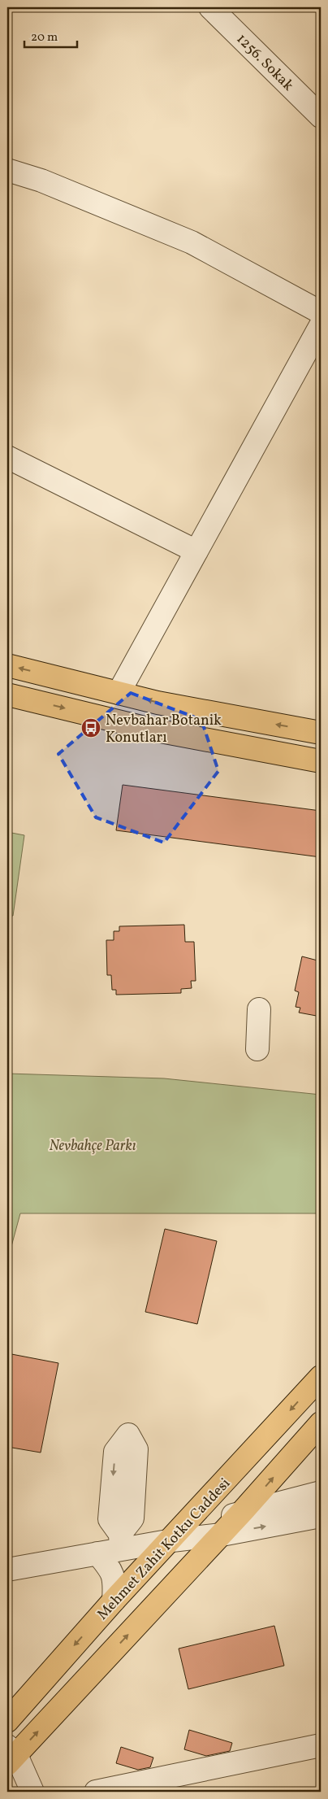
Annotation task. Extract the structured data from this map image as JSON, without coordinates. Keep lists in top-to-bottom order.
{
  "streets": {
    "main road": ["Mehmet Zahit Kotku Caddesi"],
    "street": ["1256. Sokak"]
  },
  "parks": ["Nevbahçe Parkı"],
  "places": {
    "bus stop": ["Nevbahar Botanik Konutları"]
  },
  "scale_bar": "20 m"
}
